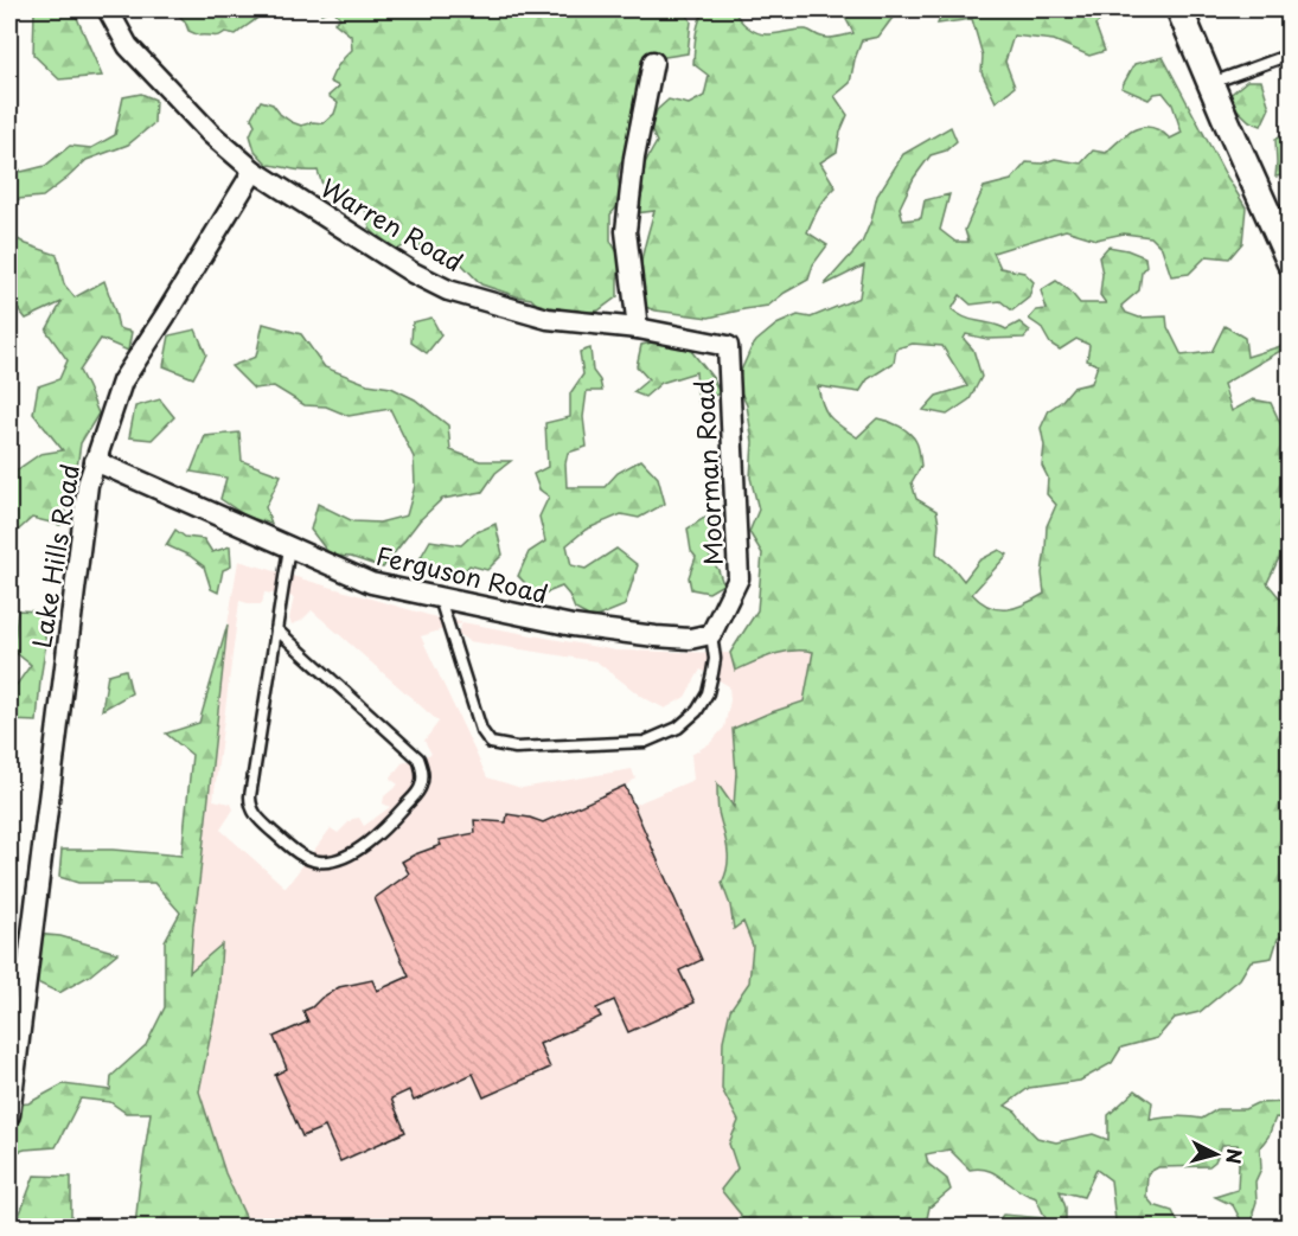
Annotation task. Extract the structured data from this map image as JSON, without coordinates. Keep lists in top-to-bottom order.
{
  "streets": {
    "street": [
      "Warren Road",
      "Moorman Road",
      "Lake Hills Road",
      "Ferguson Road"
    ]
  },
  "crossings": [
    ["Warren Road", "Moorman Road"],
    ["Warren Road", "Lake Hills Road"],
    ["Moorman Road", "Ferguson Road"],
    ["Lake Hills Road", "Ferguson Road"]
  ],
  "north": "right"
}
